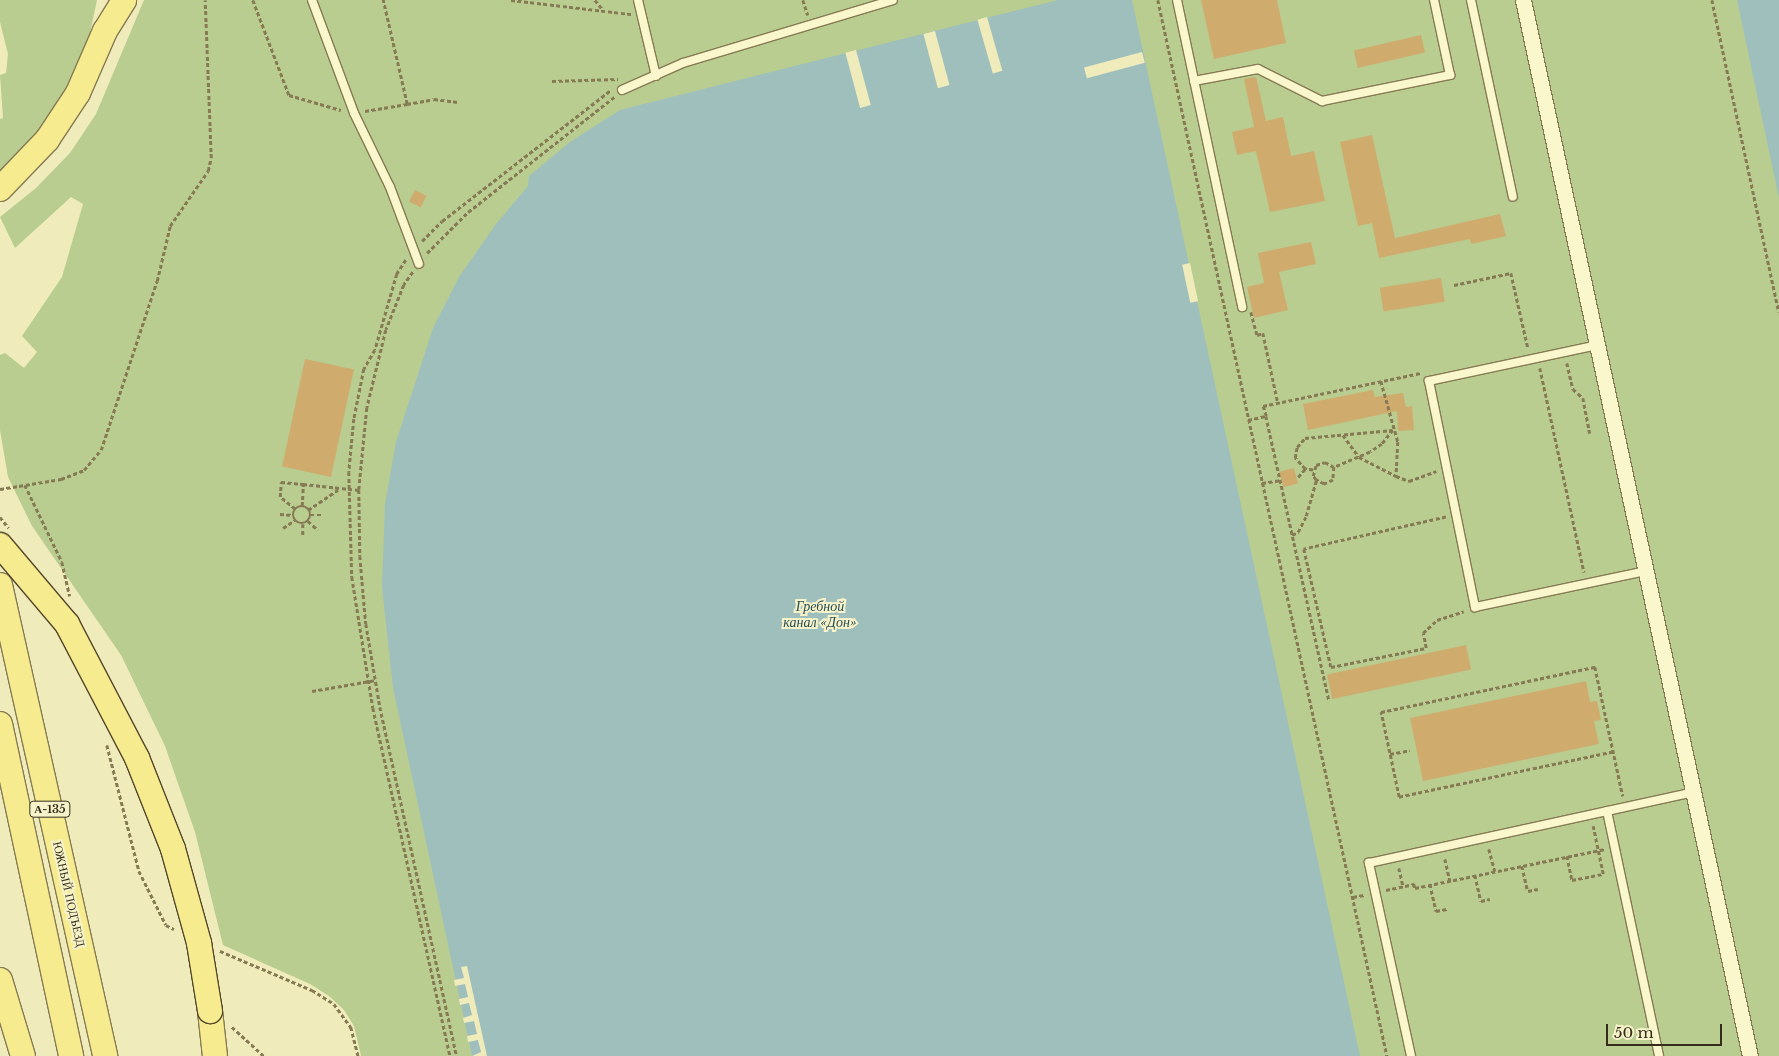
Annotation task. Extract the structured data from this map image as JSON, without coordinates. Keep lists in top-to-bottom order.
{
  "streets": {
    "main road": ["А-135", "ЮЖНЫЙ ПОДЪЕЗД"]
  },
  "water": ["Гребной канал «Дон»"],
  "scale_bar": "50 m"
}
